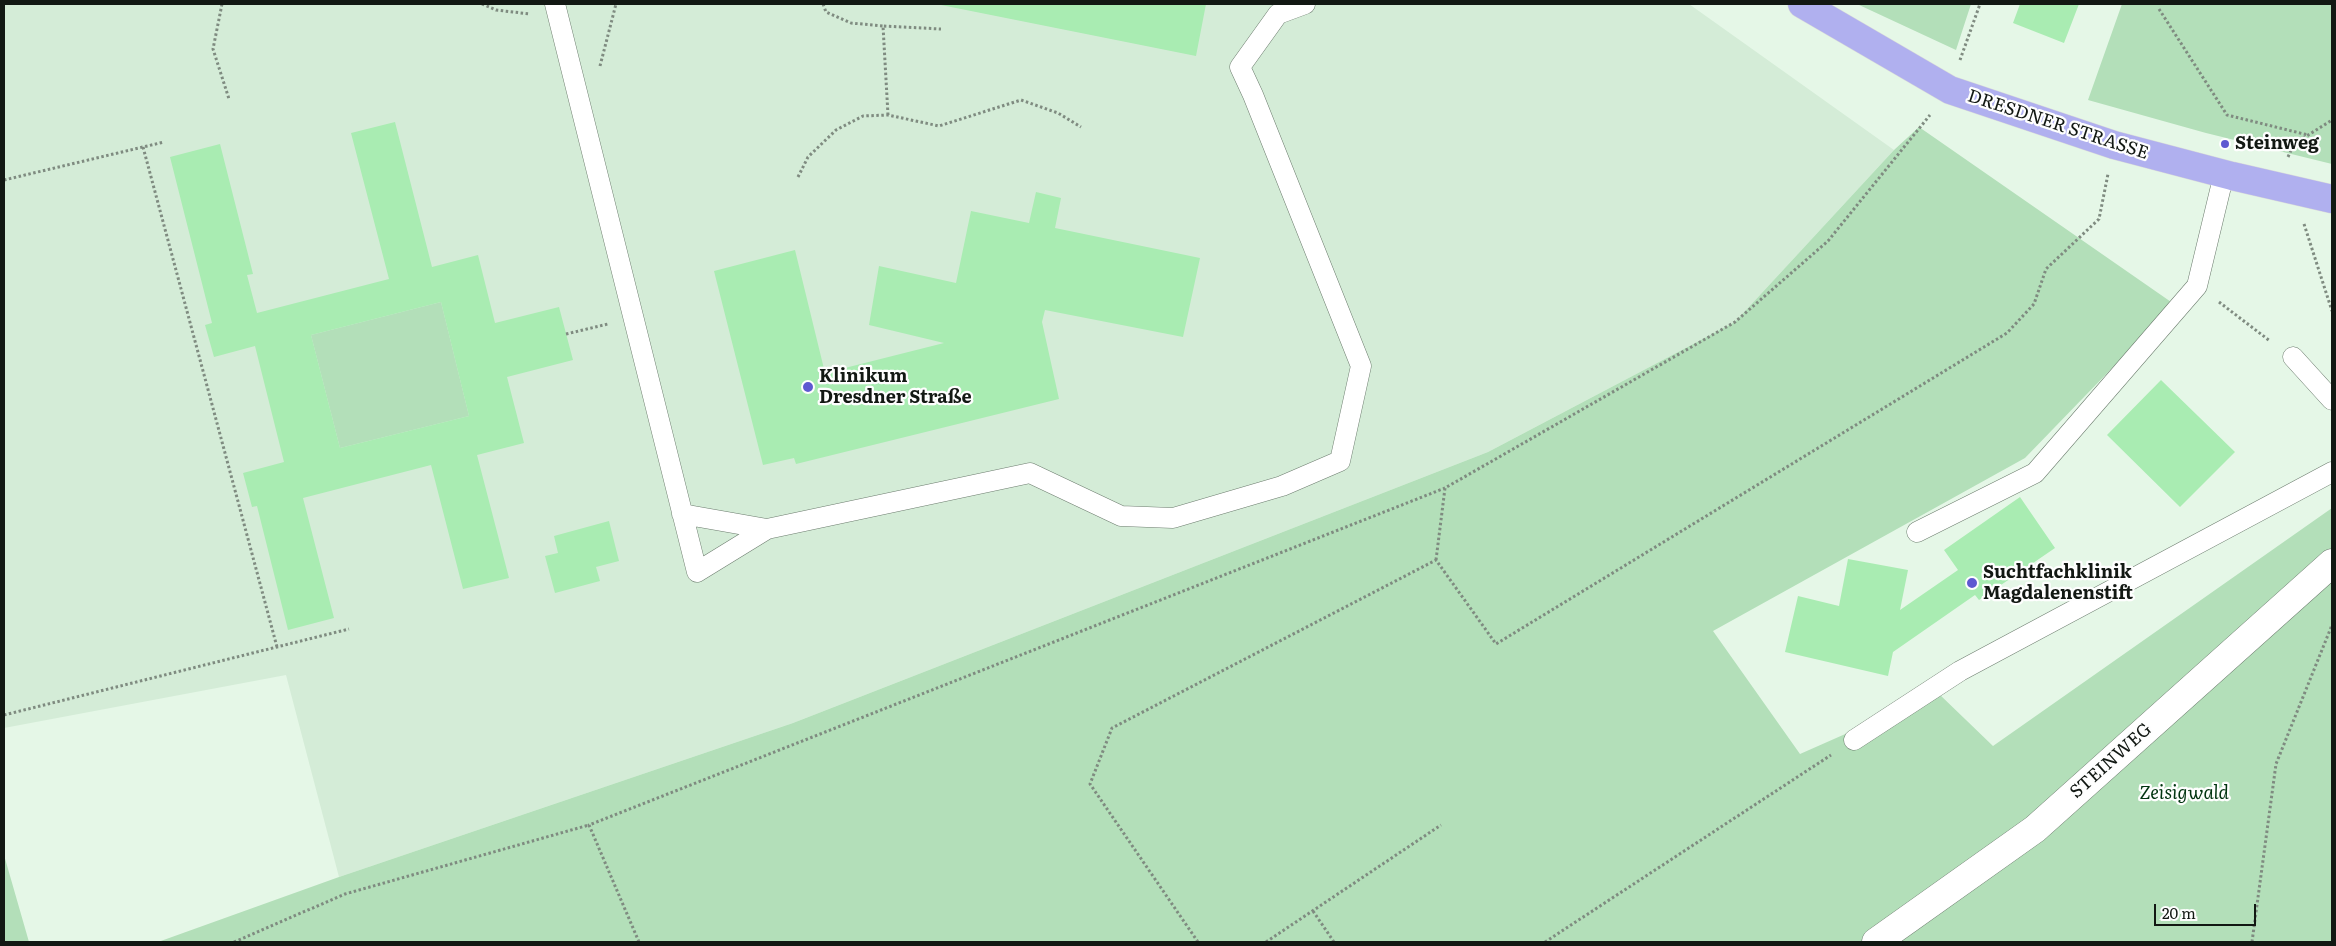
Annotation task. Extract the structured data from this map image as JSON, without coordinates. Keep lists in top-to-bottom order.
{
  "streets": {
    "main road": ["DRESDNER STRASSE"],
    "street": ["STEINWEG"]
  },
  "parks": ["Zeisigwald"],
  "places": ["Steinweg", "Klinikum Dresdner Straße", "Suchtfachklinik Magdalenenstift"],
  "scale_bar": "20 m"
}
